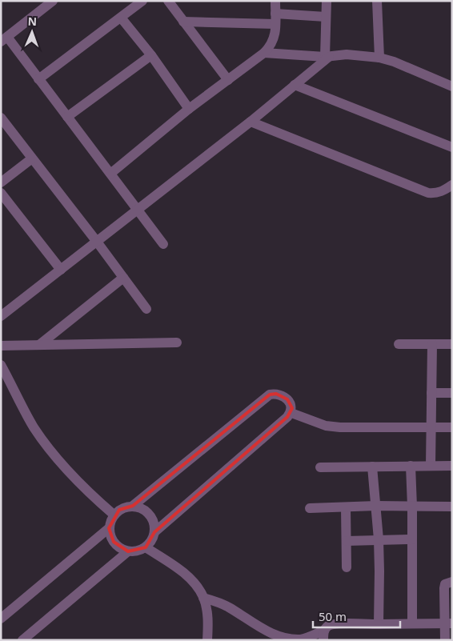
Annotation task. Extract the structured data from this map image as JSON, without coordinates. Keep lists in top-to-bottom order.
{
  "scale_bar": "50 m",
  "north": "top"
}
